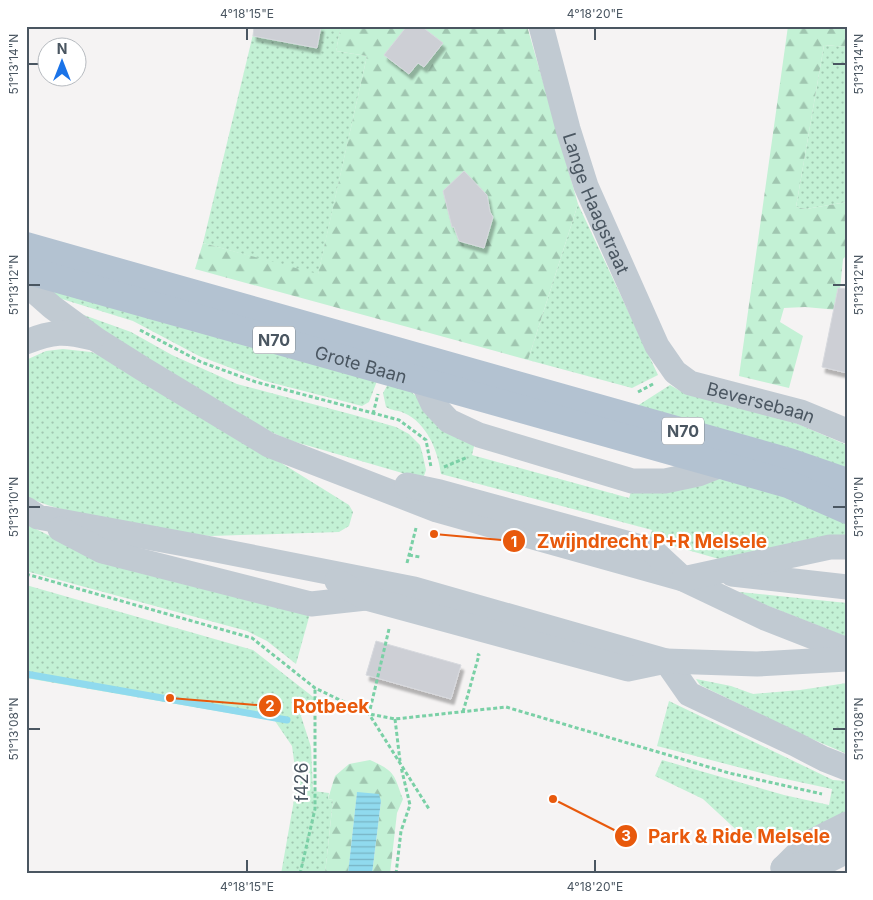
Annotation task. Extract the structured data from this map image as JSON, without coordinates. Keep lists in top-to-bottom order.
{
  "streets": {
    "main road": ["N70", "Grote Baan"],
    "street": ["Lange Haagstraat", "Beversebaan"],
    "path": ["f426"]
  },
  "crossings": [
    ["Lange Haagstraat", "Beversebaan"],
    ["N70", "Grote Baan"]
  ],
  "places": ["Zwijndrecht P+R Melsele", "Rotbeek", "Park & Ride Melsele"],
  "north": "top",
  "coordinates": [
    "4°18'15\"E",
    "4°18'20\"E",
    "51°13'14\"N",
    "51°13'12\"N",
    "51°13'10\"N",
    "51°13'08\"N"
  ]
}
